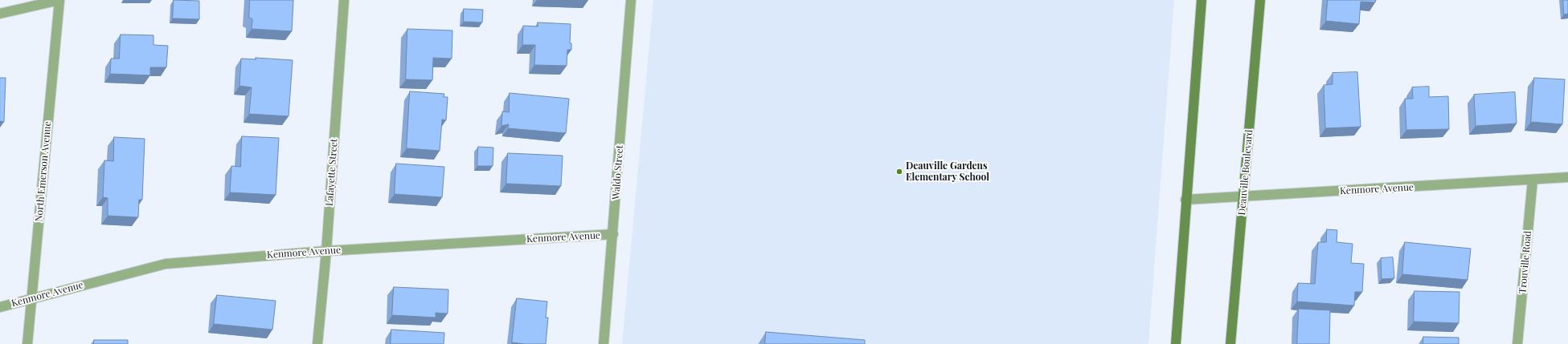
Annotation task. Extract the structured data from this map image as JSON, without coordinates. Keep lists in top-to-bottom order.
{
  "streets": {
    "street": [
      "North Emerson Avenue",
      "Lafayette Street",
      "Waldo Street",
      "Deauville Boulevard",
      "Kenmore Avenue",
      "Trouville Road"
    ]
  },
  "crossings": [
    ["North Emerson Avenue", "Kenmore Avenue"],
    ["Lafayette Street", "Kenmore Avenue"],
    ["Waldo Street", "Kenmore Avenue"],
    ["Deauville Boulevard", "Kenmore Avenue"],
    ["Kenmore Avenue", "Trouville Road"]
  ],
  "places": ["Deauville Gardens Elementary School"]
}
